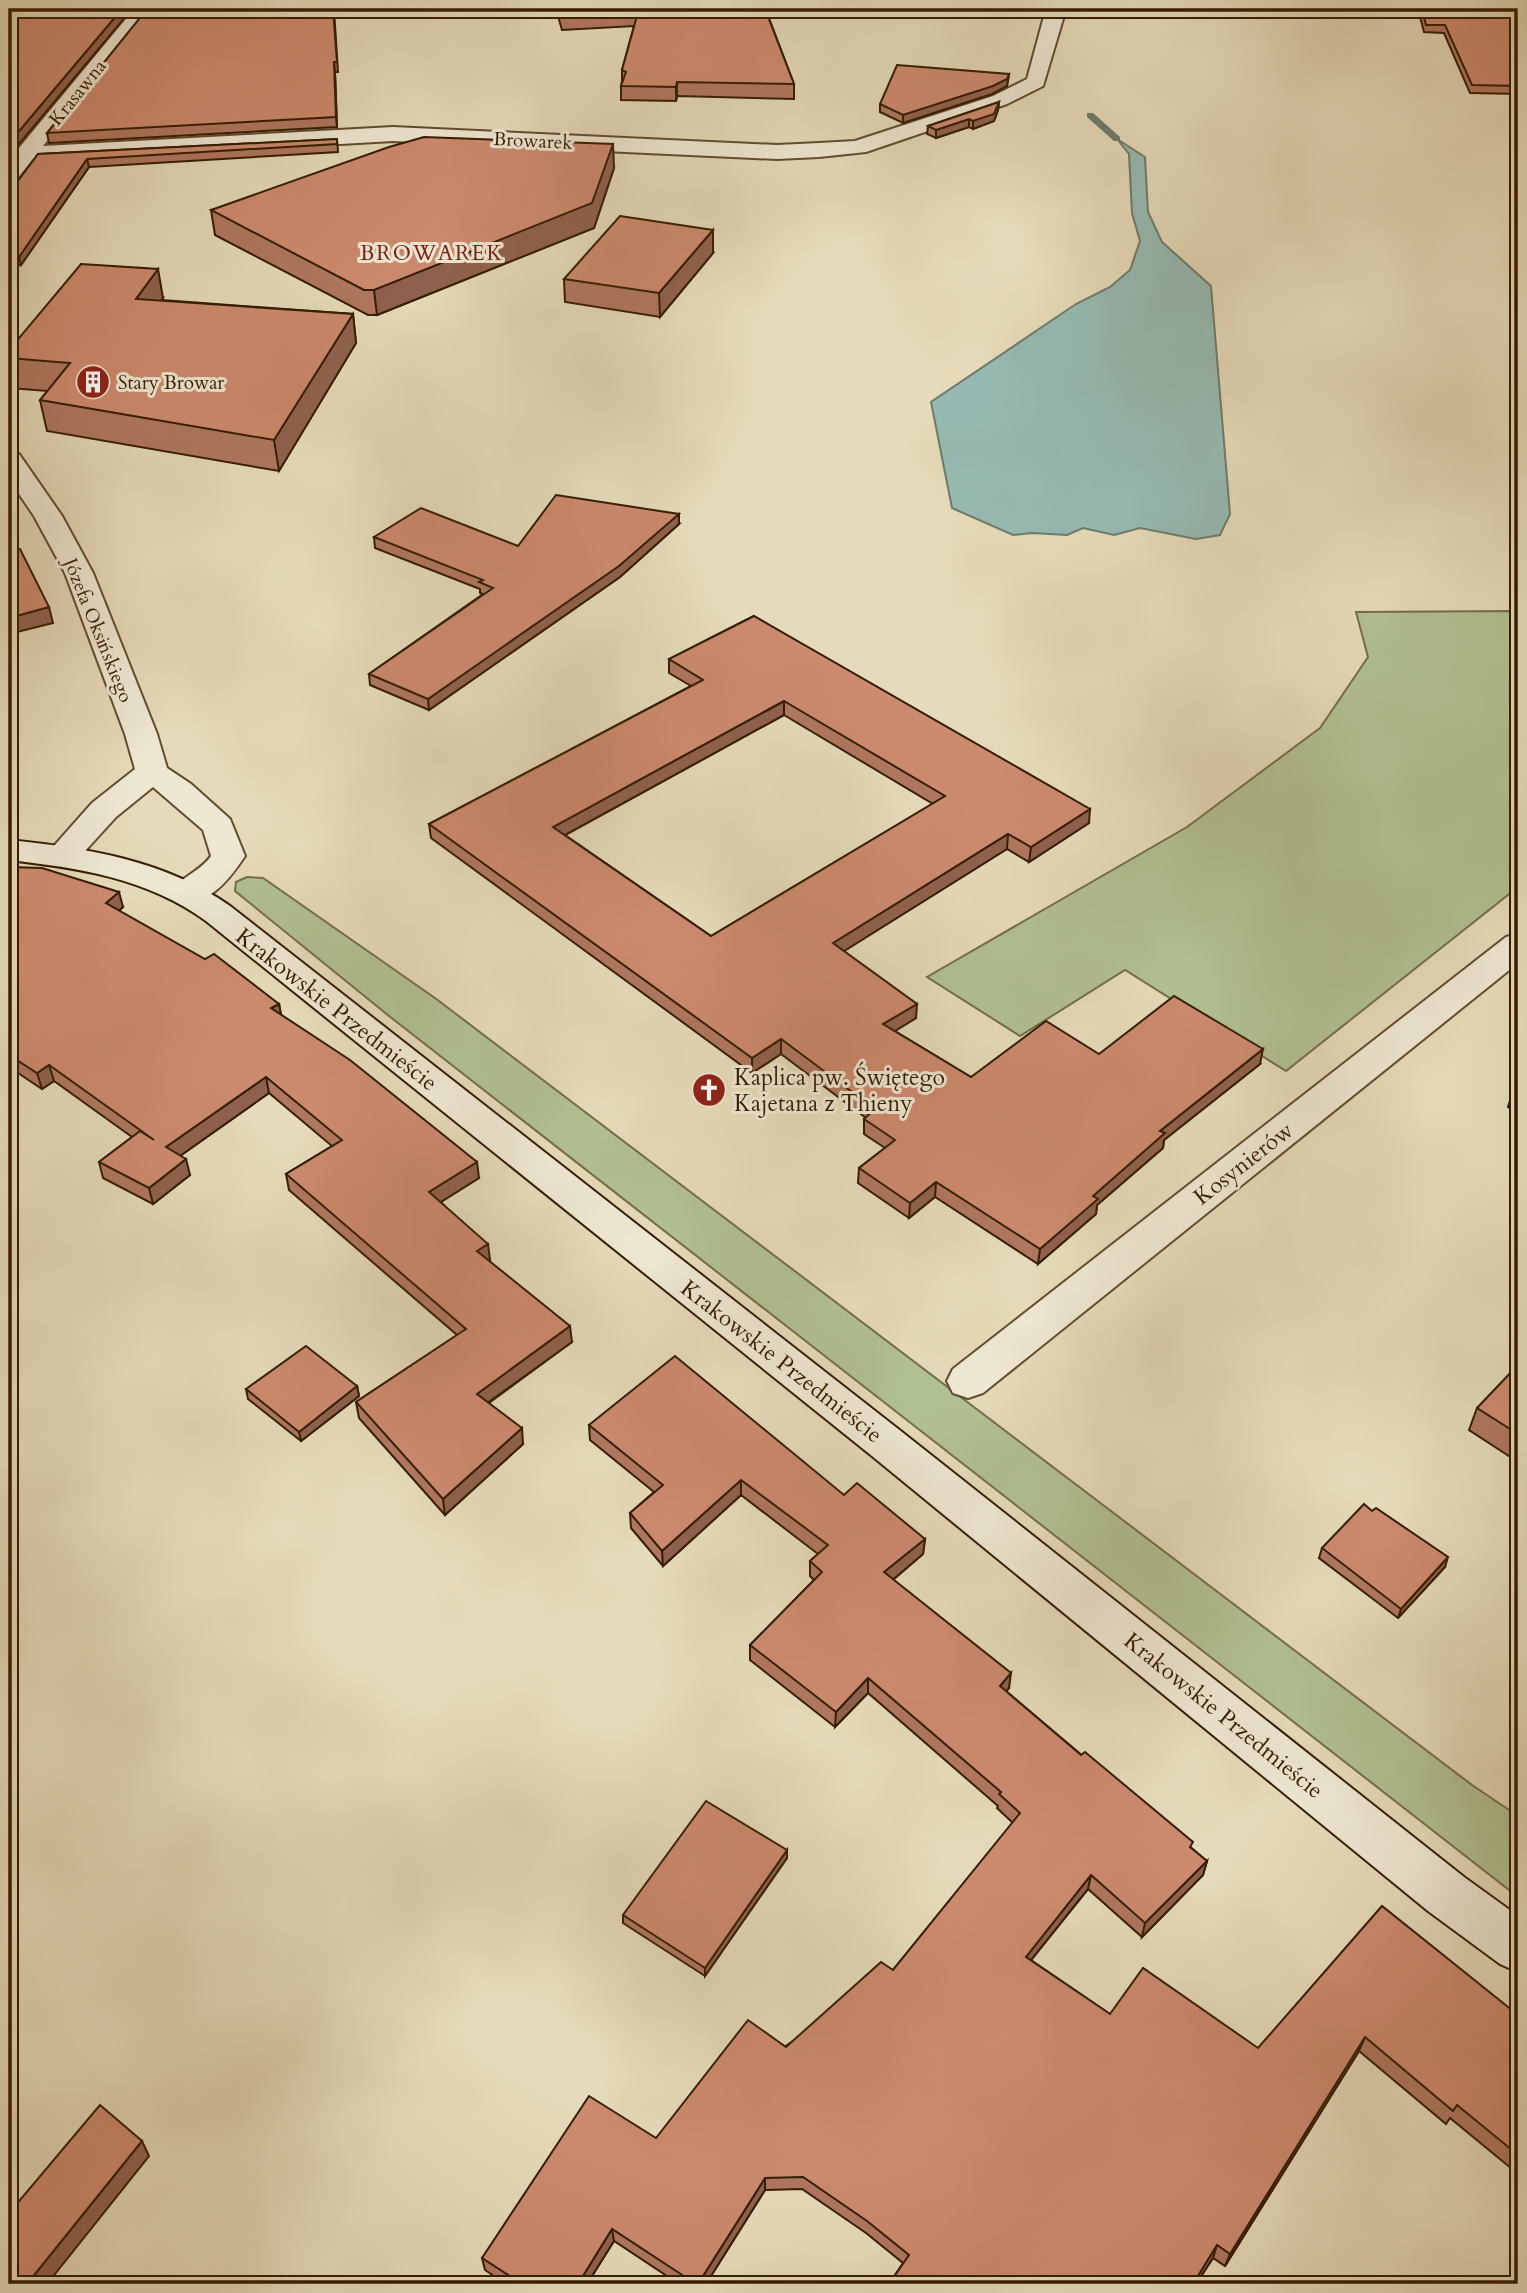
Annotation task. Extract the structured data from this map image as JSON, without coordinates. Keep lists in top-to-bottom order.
{
  "streets": {
    "street": [
      "Krasawna",
      "Browarek",
      "Józefa Oksińskiego",
      "Krakowskie Przedmieście",
      "Kosynierów"
    ]
  },
  "crossings": [
    ["Krasawna", "Browarek"]
  ],
  "districts": ["BROWAREK"],
  "places": {
    "building": ["Stary Browar"],
    "church": ["Kaplica pw. Świętego Kajetana z Thieny"]
  }
}
